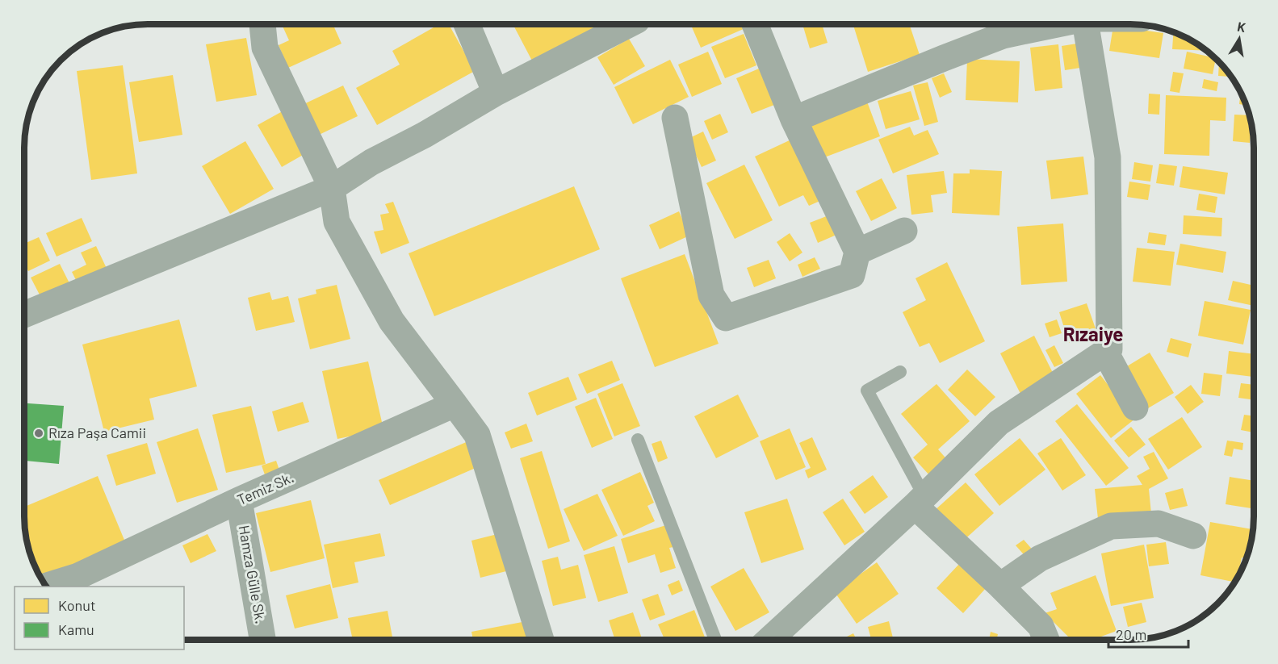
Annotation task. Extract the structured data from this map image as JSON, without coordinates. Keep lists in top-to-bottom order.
{
  "streets": {
    "street": ["Temiz Sk.", "Hamza Gülle Sk."]
  },
  "crossings": [
    ["Temiz Sk.", "Hamza Gülle Sk."]
  ],
  "districts": ["Rızaiye"],
  "places": ["Rıza Paşa Camii"],
  "legend": ["Konut", "Kamu"],
  "scale_bar": "20 m",
  "north": "top"
}
